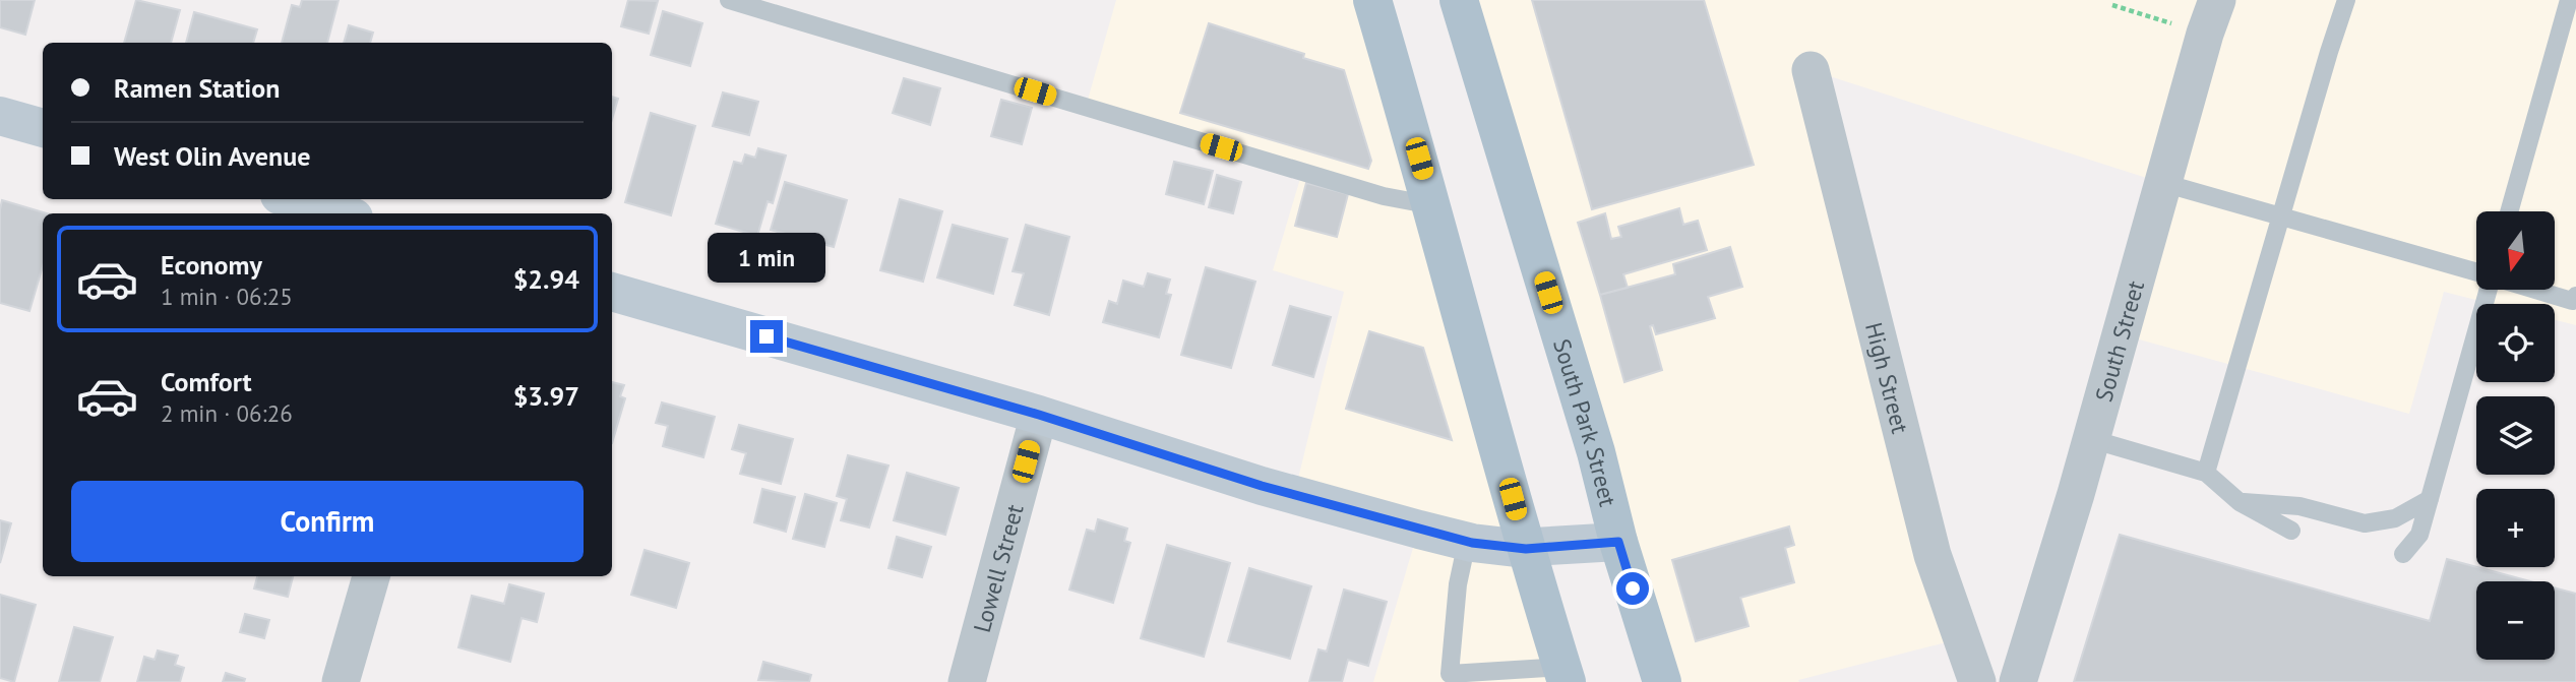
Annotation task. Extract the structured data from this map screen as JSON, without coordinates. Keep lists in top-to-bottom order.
{
  "streets": {
    "main road": ["South Park Street"],
    "street": ["South Street", "High Street", "Lowell Street"]
  },
  "north": "bottom",
  "page": {
    "banner": ["Ramen Station", "West Olin Avenue"],
    "map_buttons": ["+", "−"],
    "list": [
      {
        "name": "Economy",
        "note": "1 min · 06:25",
        "value": "$2.94"
      },
      {
        "name": "Comfort",
        "note": "2 min · 06:26",
        "value": "$3.97"
      }
    ],
    "bubble": "1 min",
    "buttons": "Confirm"
  }
}
